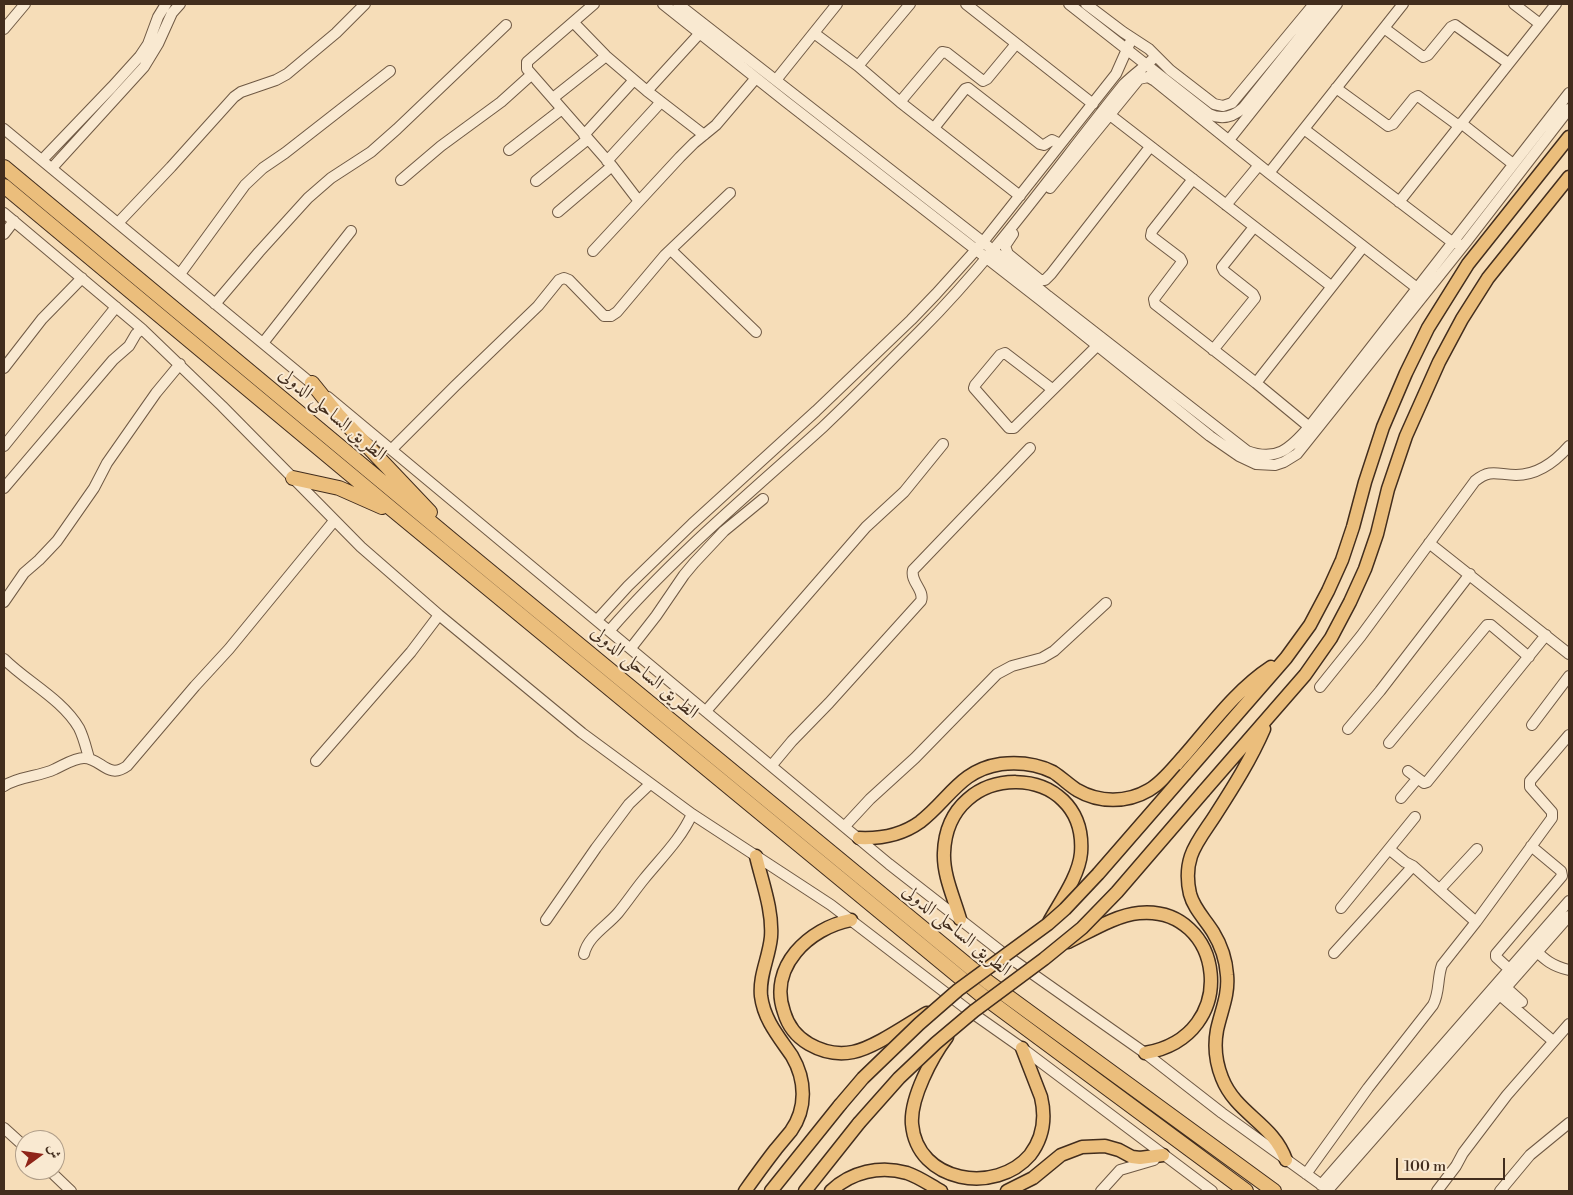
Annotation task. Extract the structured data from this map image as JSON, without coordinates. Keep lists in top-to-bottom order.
{
  "streets": {
    "highway": ["الطريق الساحلى الدولى"]
  },
  "scale_bar": "100 m",
  "north": "right"
}
